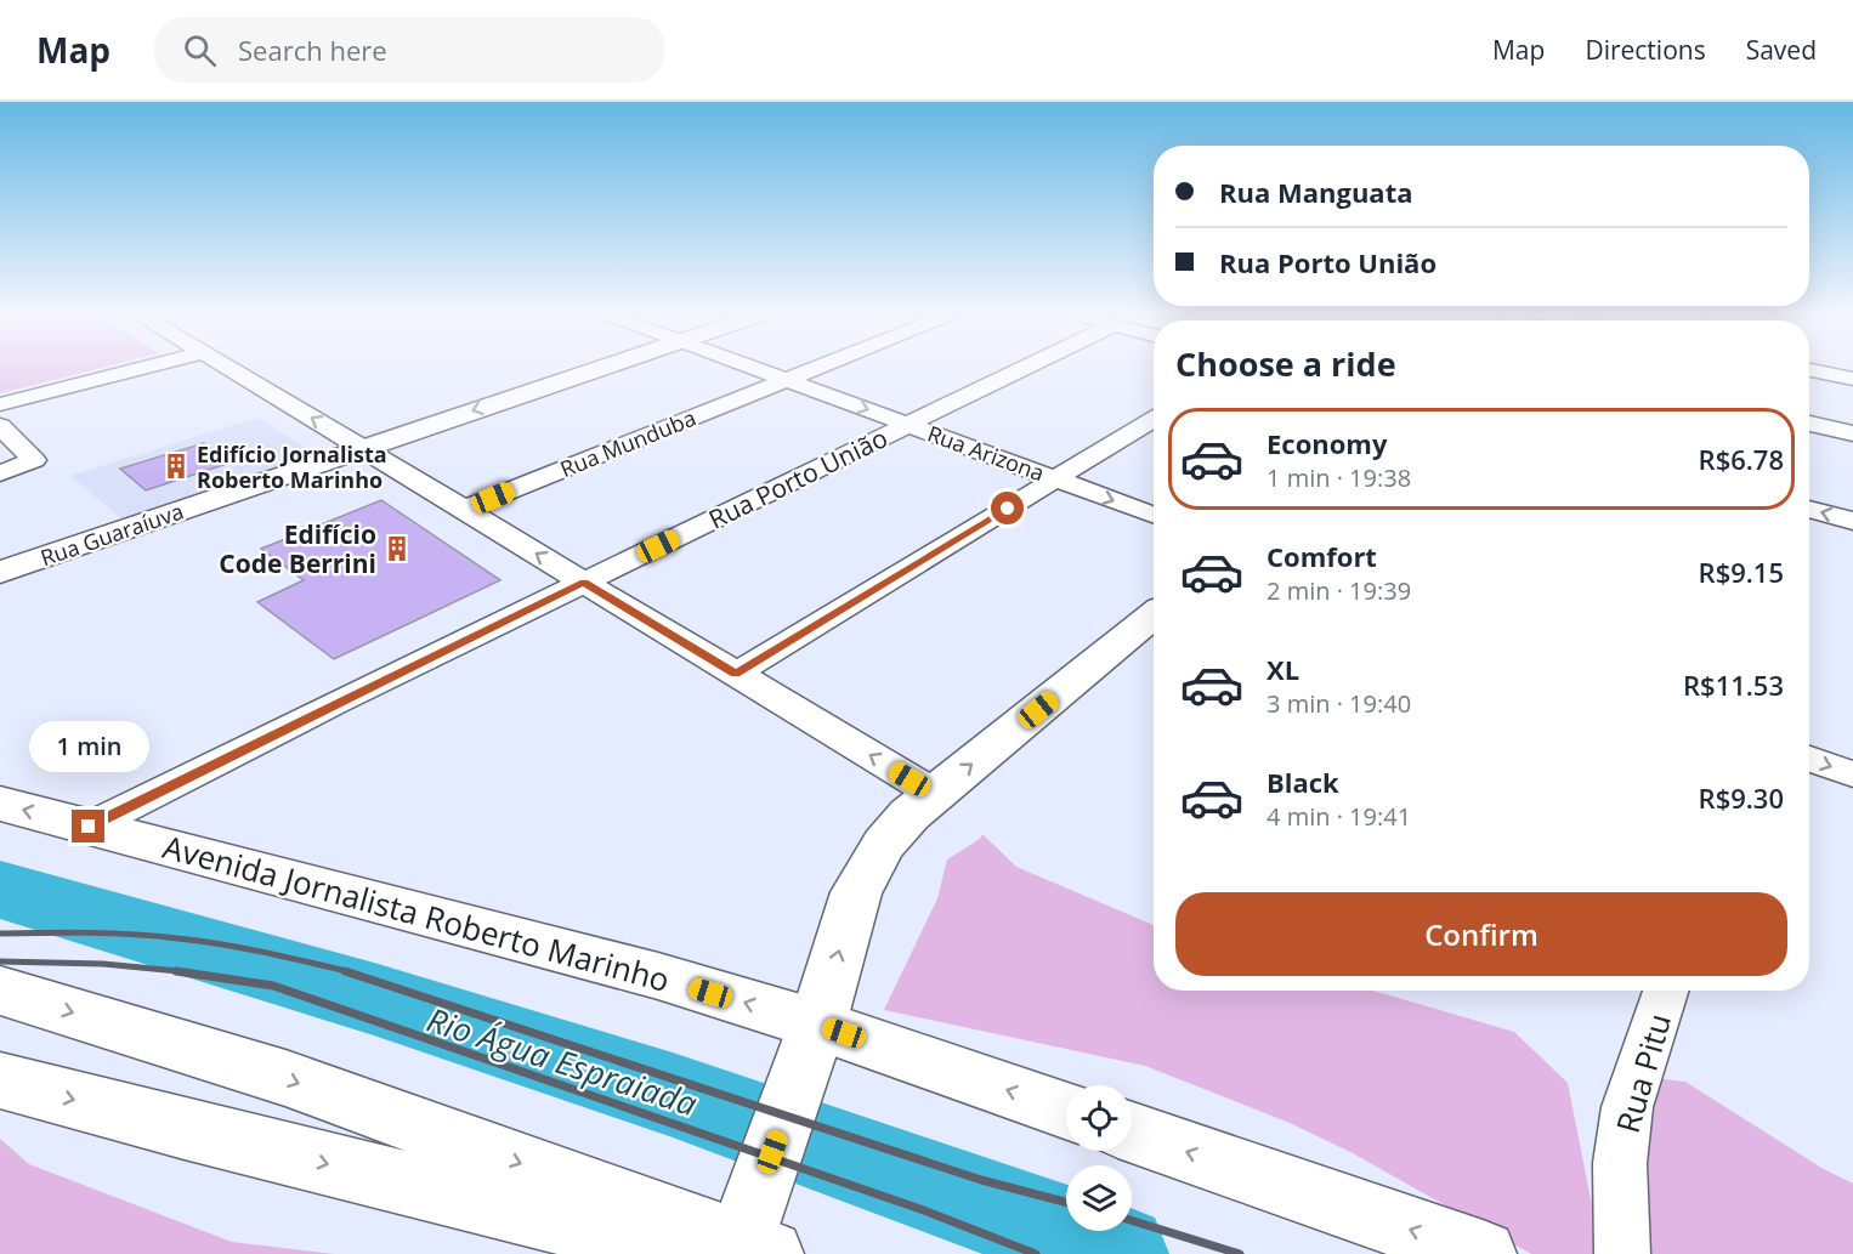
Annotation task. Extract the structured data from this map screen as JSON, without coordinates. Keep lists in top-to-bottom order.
{
  "streets": {
    "main road": ["Rua Guaraíuva", "Avenida Jornalista Roberto Marinho"],
    "street": [
      "Rua Munduba",
      "Rua Arizona",
      "Rua Porto União",
      "Rua Pitu"
    ]
  },
  "crossings": [
    ["Rua Munduba", "Rua Arizona"],
    ["Rua Arizona", "Rua Porto União"],
    ["Rua Porto União", "Avenida Jornalista Roberto Marinho"]
  ],
  "one_way": ["Rua Arizona", "Rua Guaraíuva"],
  "water": ["Rio Água Espraiada"],
  "places": {
    "building": ["Edifício Jornalista Roberto Marinho", "Edifício Code Berrini"]
  },
  "page": {
    "header": "Map",
    "search": "Search here",
    "nav": ["Map", "Directions", "Saved"],
    "banner": ["Rua Manguata", "Rua Porto União"],
    "heading": "Choose a ride",
    "list": [
      {
        "name": "Economy",
        "note": "1 min · 19:38",
        "value": "R$6.78"
      },
      {
        "name": "Comfort",
        "note": "2 min · 19:39",
        "value": "R$9.15"
      },
      {
        "name": "XL",
        "note": "3 min · 19:40",
        "value": "R$11.53"
      },
      {
        "name": "Black",
        "note": "4 min · 19:41",
        "value": "R$9.30"
      }
    ],
    "bubble": "1 min",
    "buttons": "Confirm"
  }
}
